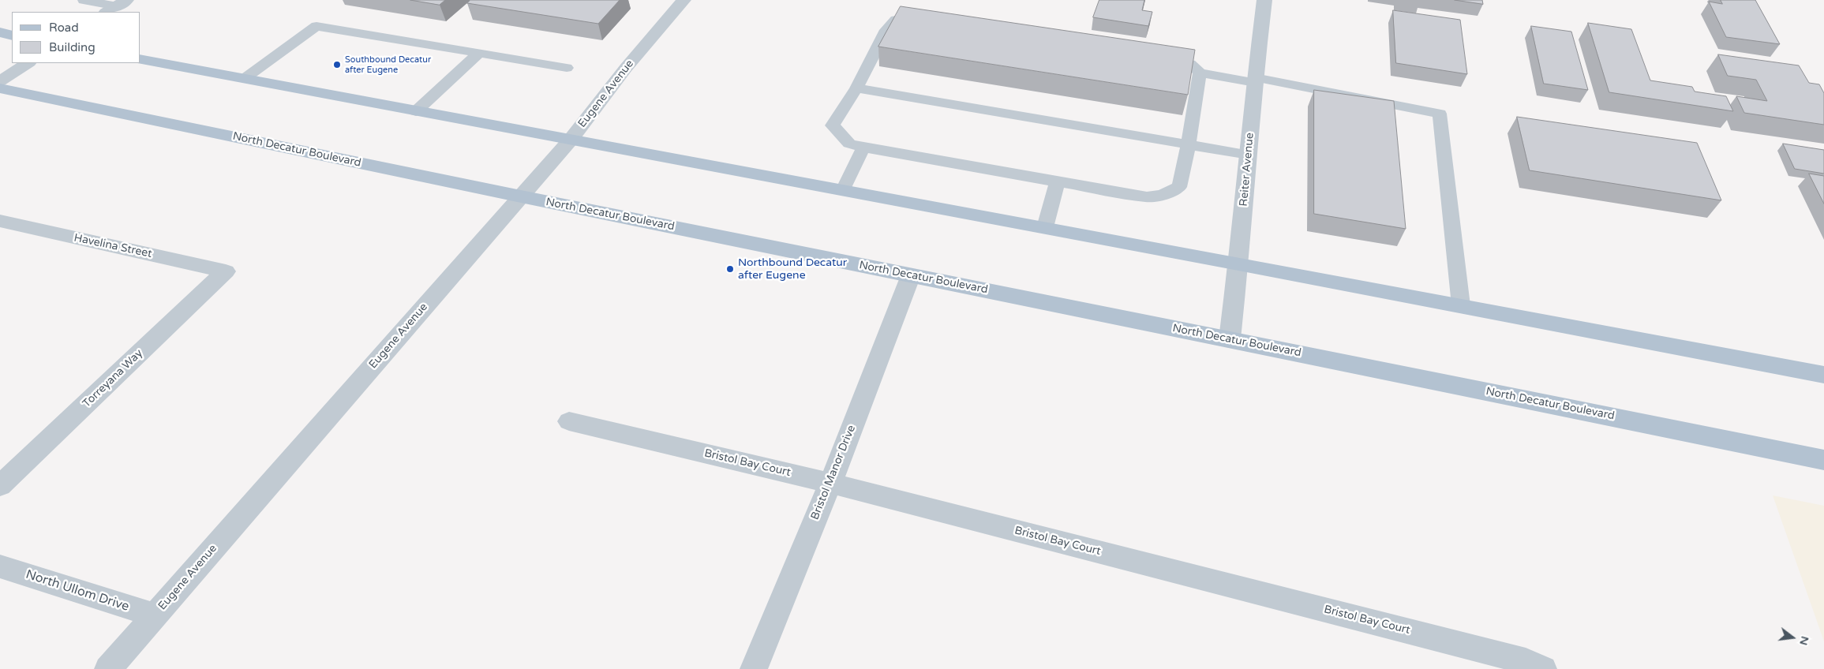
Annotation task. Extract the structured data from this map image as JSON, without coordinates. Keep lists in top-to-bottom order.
{
  "streets": {
    "main road": ["North Decatur Boulevard"],
    "street": [
      "Eugene Avenue",
      "Reiter Avenue",
      "Havelina Street",
      "Torreyana Way",
      "Bristol Bay Court",
      "Bristol Manor Drive",
      "North Ullom Drive"
    ]
  },
  "crossings": [
    ["Eugene Avenue", "North Decatur Boulevard"],
    ["Eugene Avenue", "North Ullom Drive"],
    ["North Decatur Boulevard", "Reiter Avenue"],
    ["North Decatur Boulevard", "Bristol Manor Drive"],
    ["Havelina Street", "Torreyana Way"],
    ["Bristol Bay Court", "Bristol Manor Drive"]
  ],
  "places": ["Southbound Decatur after Eugene", "Northbound Decatur after Eugene"],
  "legend": ["Road", "Building"],
  "north": "right"
}
